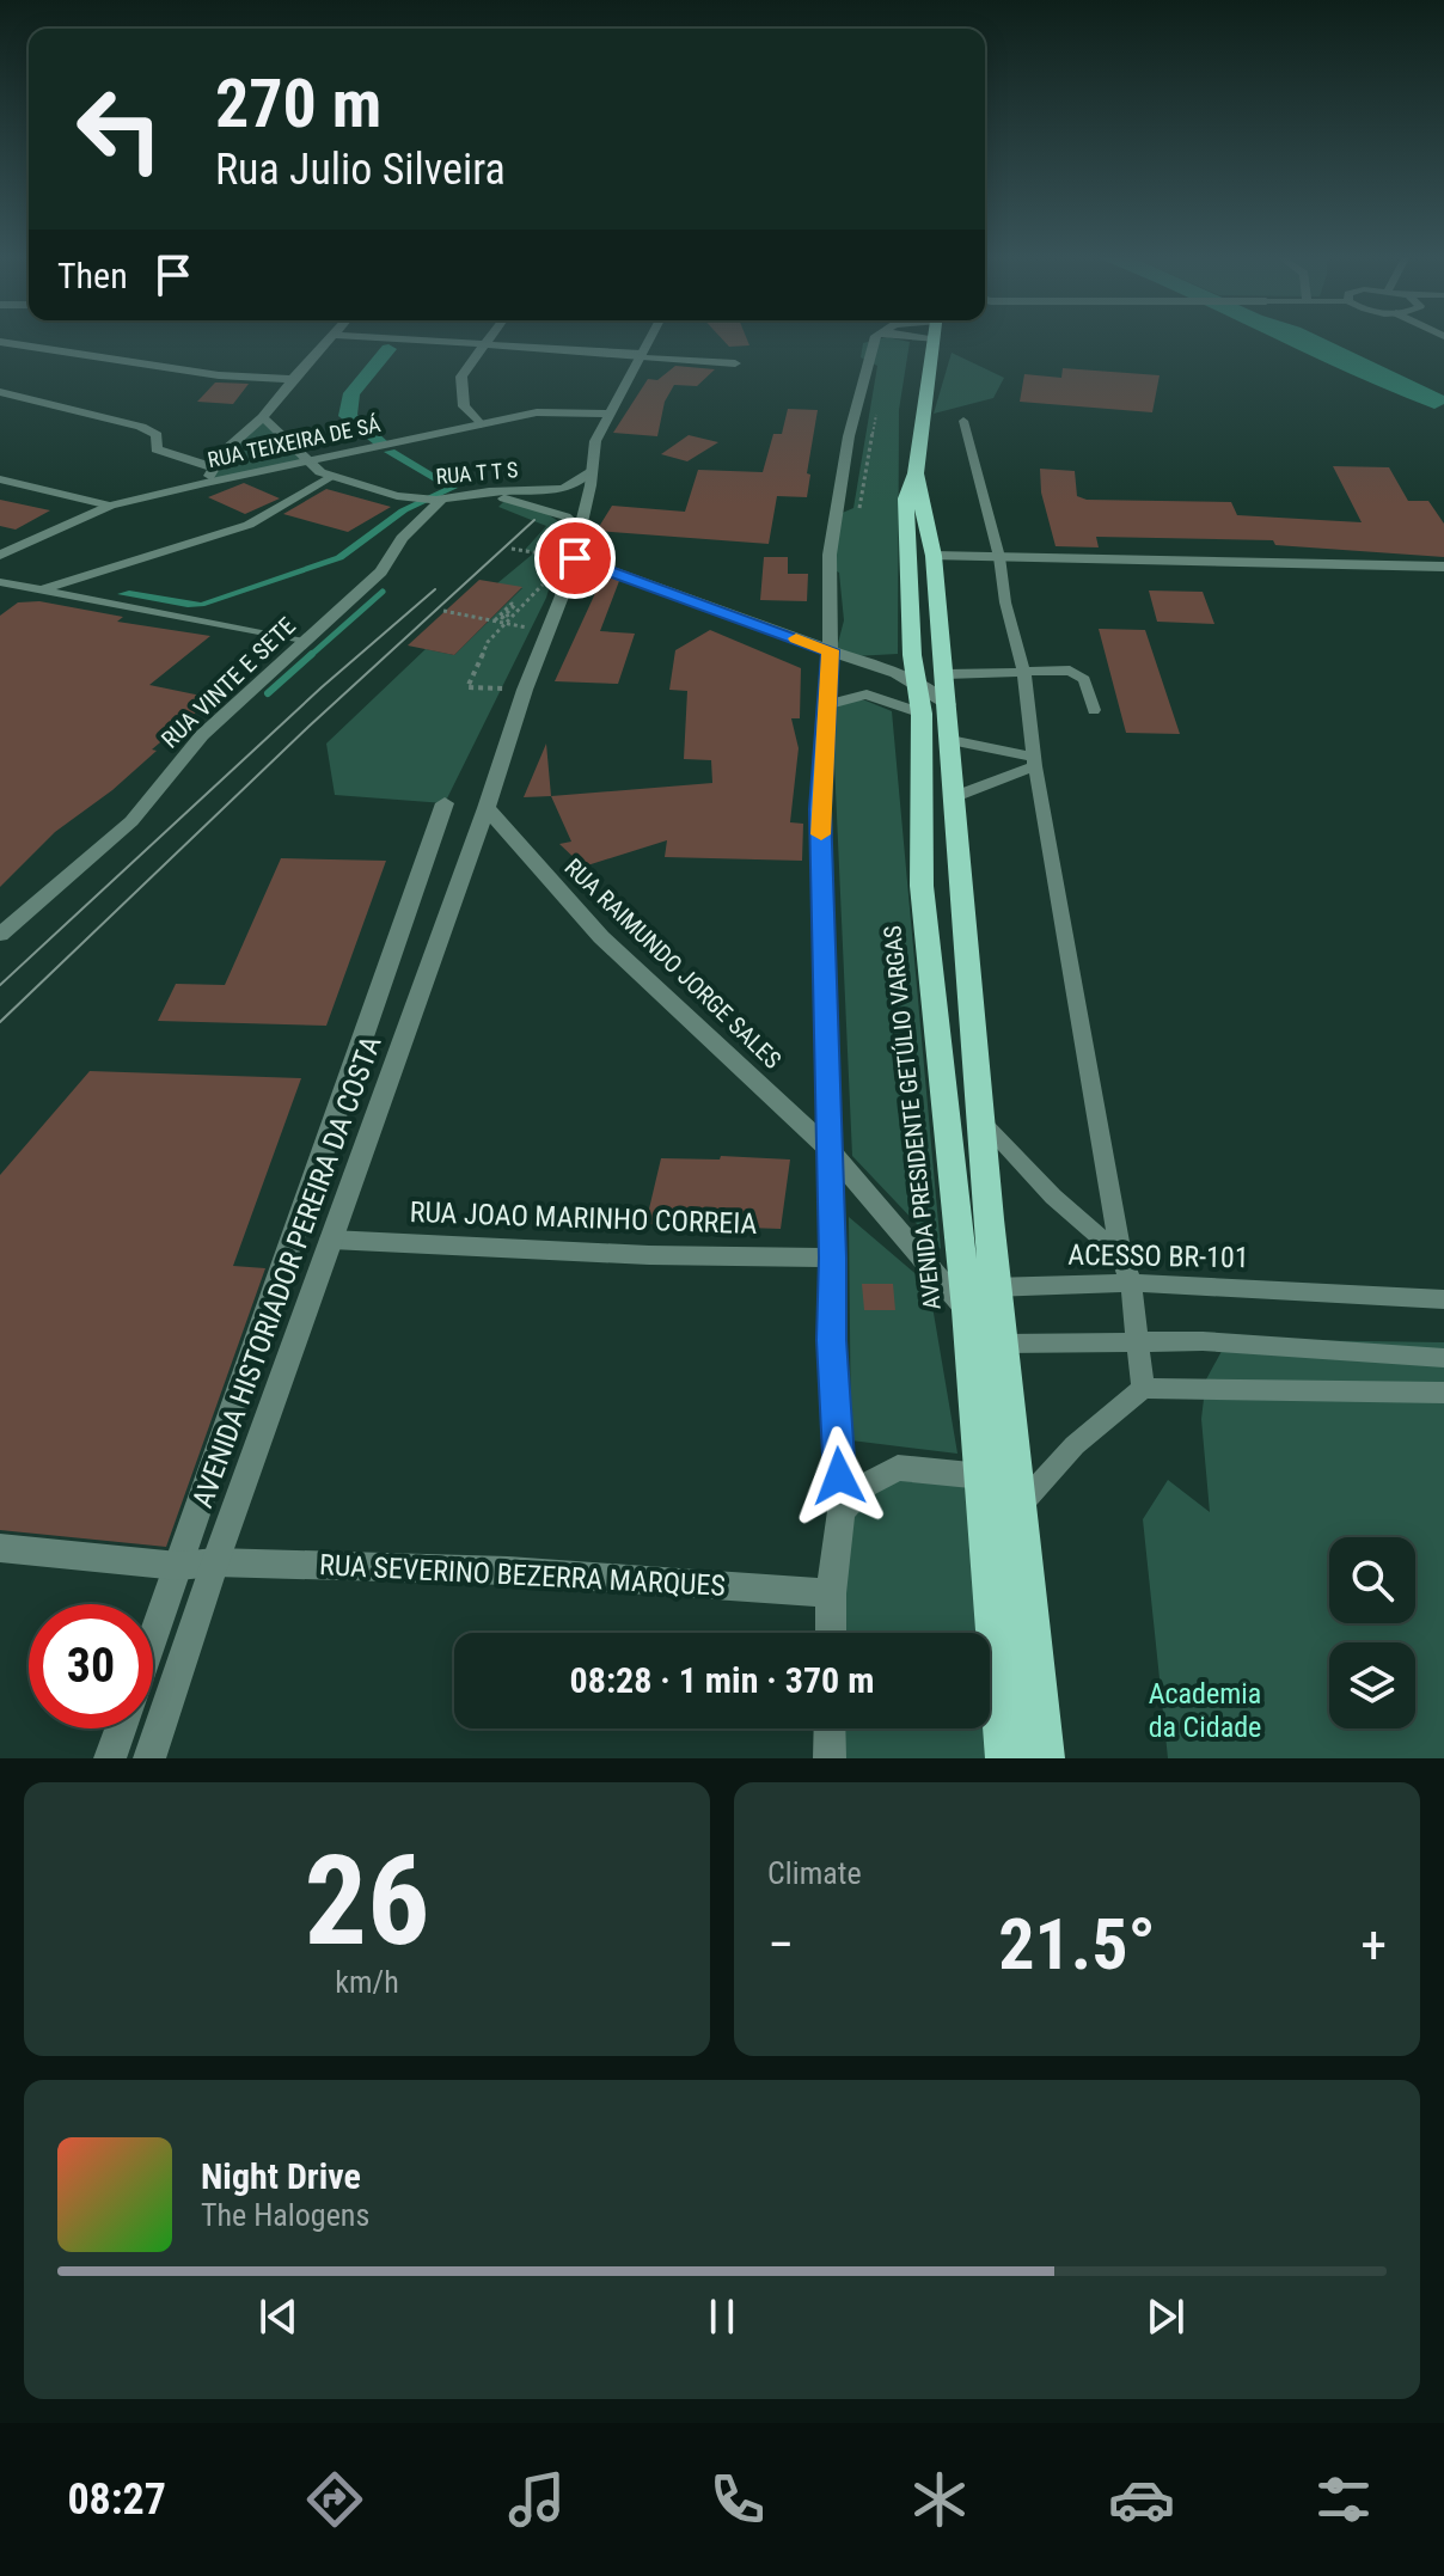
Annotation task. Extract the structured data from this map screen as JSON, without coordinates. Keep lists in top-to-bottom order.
{
  "streets": {
    "main road": ["AVENIDA PRESIDENTE GETÚLIO VARGAS"],
    "street": [
      "RUA TEIXEIRA DE SÁ",
      "RUA T T S",
      "RUA VINTE E SETE",
      "RUA RAIMUNDO JORGE SALES",
      "RUA JOAO MARINHO CORREIA",
      "AVENIDA HISTORIADOR PEREIRA DA COSTA",
      "RUA SEVERINO BEZERRA MARQUES"
    ],
    "lane": ["ACESSO BR-101"]
  },
  "crossings": [
    ["RUA TEIXEIRA DE SÁ", "RUA T T S"],
    ["RUA TEIXEIRA DE SÁ", "AVENIDA HISTORIADOR PEREIRA DA COSTA"],
    ["RUA T T S", "RUA VINTE E SETE"],
    ["RUA T T S", "AVENIDA HISTORIADOR PEREIRA DA COSTA"],
    ["RUA RAIMUNDO JORGE SALES", "AVENIDA PRESIDENTE GETÚLIO VARGAS"],
    ["RUA RAIMUNDO JORGE SALES", "ACESSO BR-101"],
    ["RUA RAIMUNDO JORGE SALES", "AVENIDA HISTORIADOR PEREIRA DA COSTA"],
    ["AVENIDA PRESIDENTE GETÚLIO VARGAS", "ACESSO BR-101"],
    ["RUA JOAO MARINHO CORREIA", "AVENIDA HISTORIADOR PEREIRA DA COSTA"],
    ["AVENIDA HISTORIADOR PEREIRA DA COSTA", "RUA SEVERINO BEZERRA MARQUES"]
  ],
  "parks": ["Academia da Cidade"],
  "page": {
    "turn": ["270 m", "Rua Julio Silveira"],
    "then": "Then",
    "limit": "30",
    "trip": "08:28 · 1 min · 370 m",
    "tile": [
      ["26", "km/h"],
      "Climate"
    ],
    "heat": ["−", "21.5°", "+"],
    "song": ["Night Drive", "The Halogens"],
    "tabs": "08:27"
  }
}
